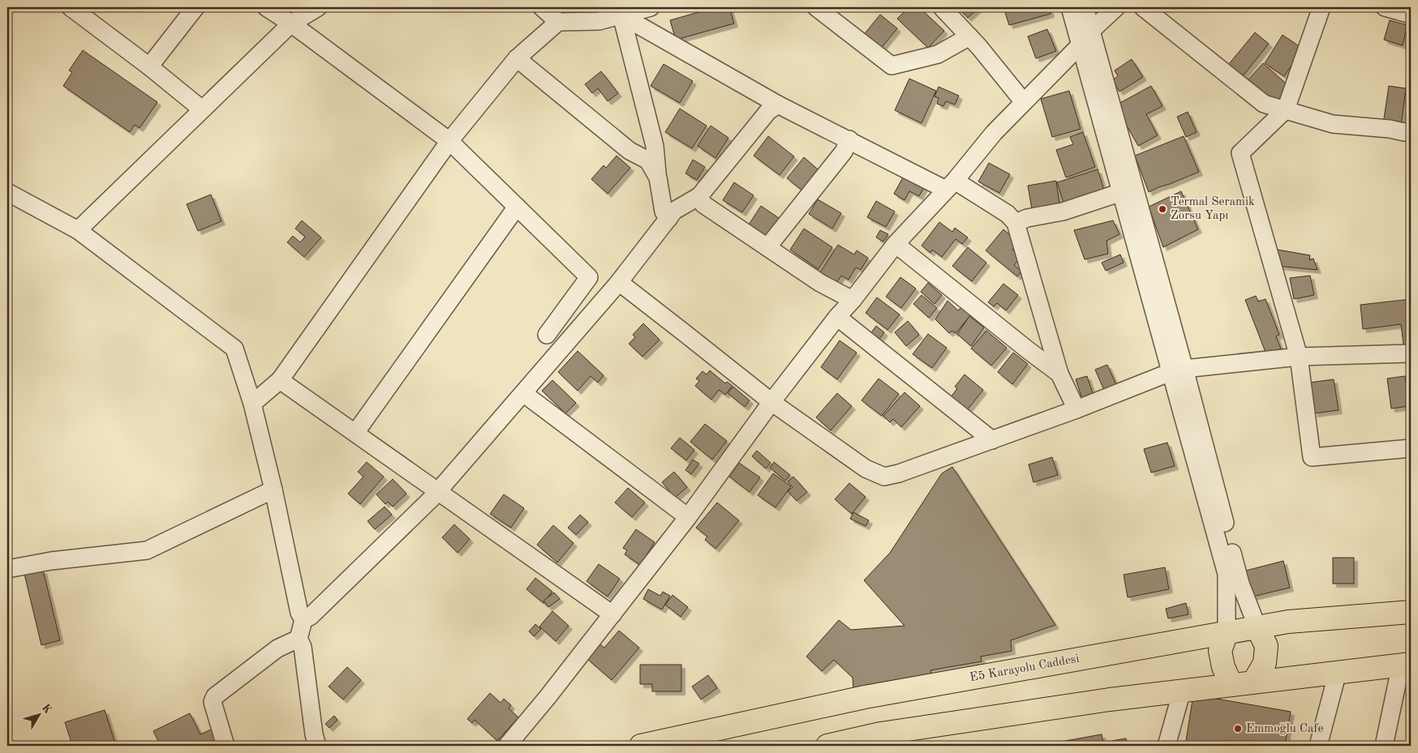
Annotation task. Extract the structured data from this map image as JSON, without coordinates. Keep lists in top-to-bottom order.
{
  "streets": {
    "highway": ["E5 Karayolu Caddesi"]
  },
  "places": ["Termal Seramik Zorsu Yapı", "Emmoğlu Cafe"],
  "north": "top right"
}
